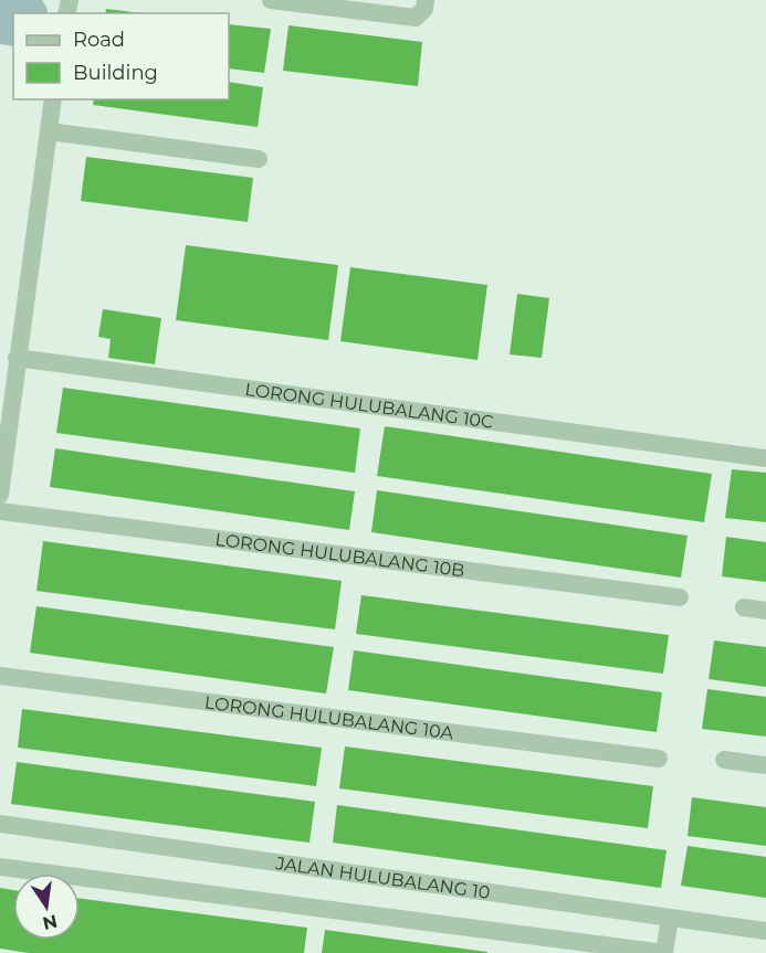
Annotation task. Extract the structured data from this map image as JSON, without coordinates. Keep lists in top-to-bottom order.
{
  "streets": {
    "street": [
      "LORONG HULUBALANG 10C",
      "LORONG HULUBALANG 10B",
      "LORONG HULUBALANG 10A",
      "JALAN HULUBALANG 10"
    ]
  },
  "legend": ["Road", "Building"],
  "north": "bottom"
}
